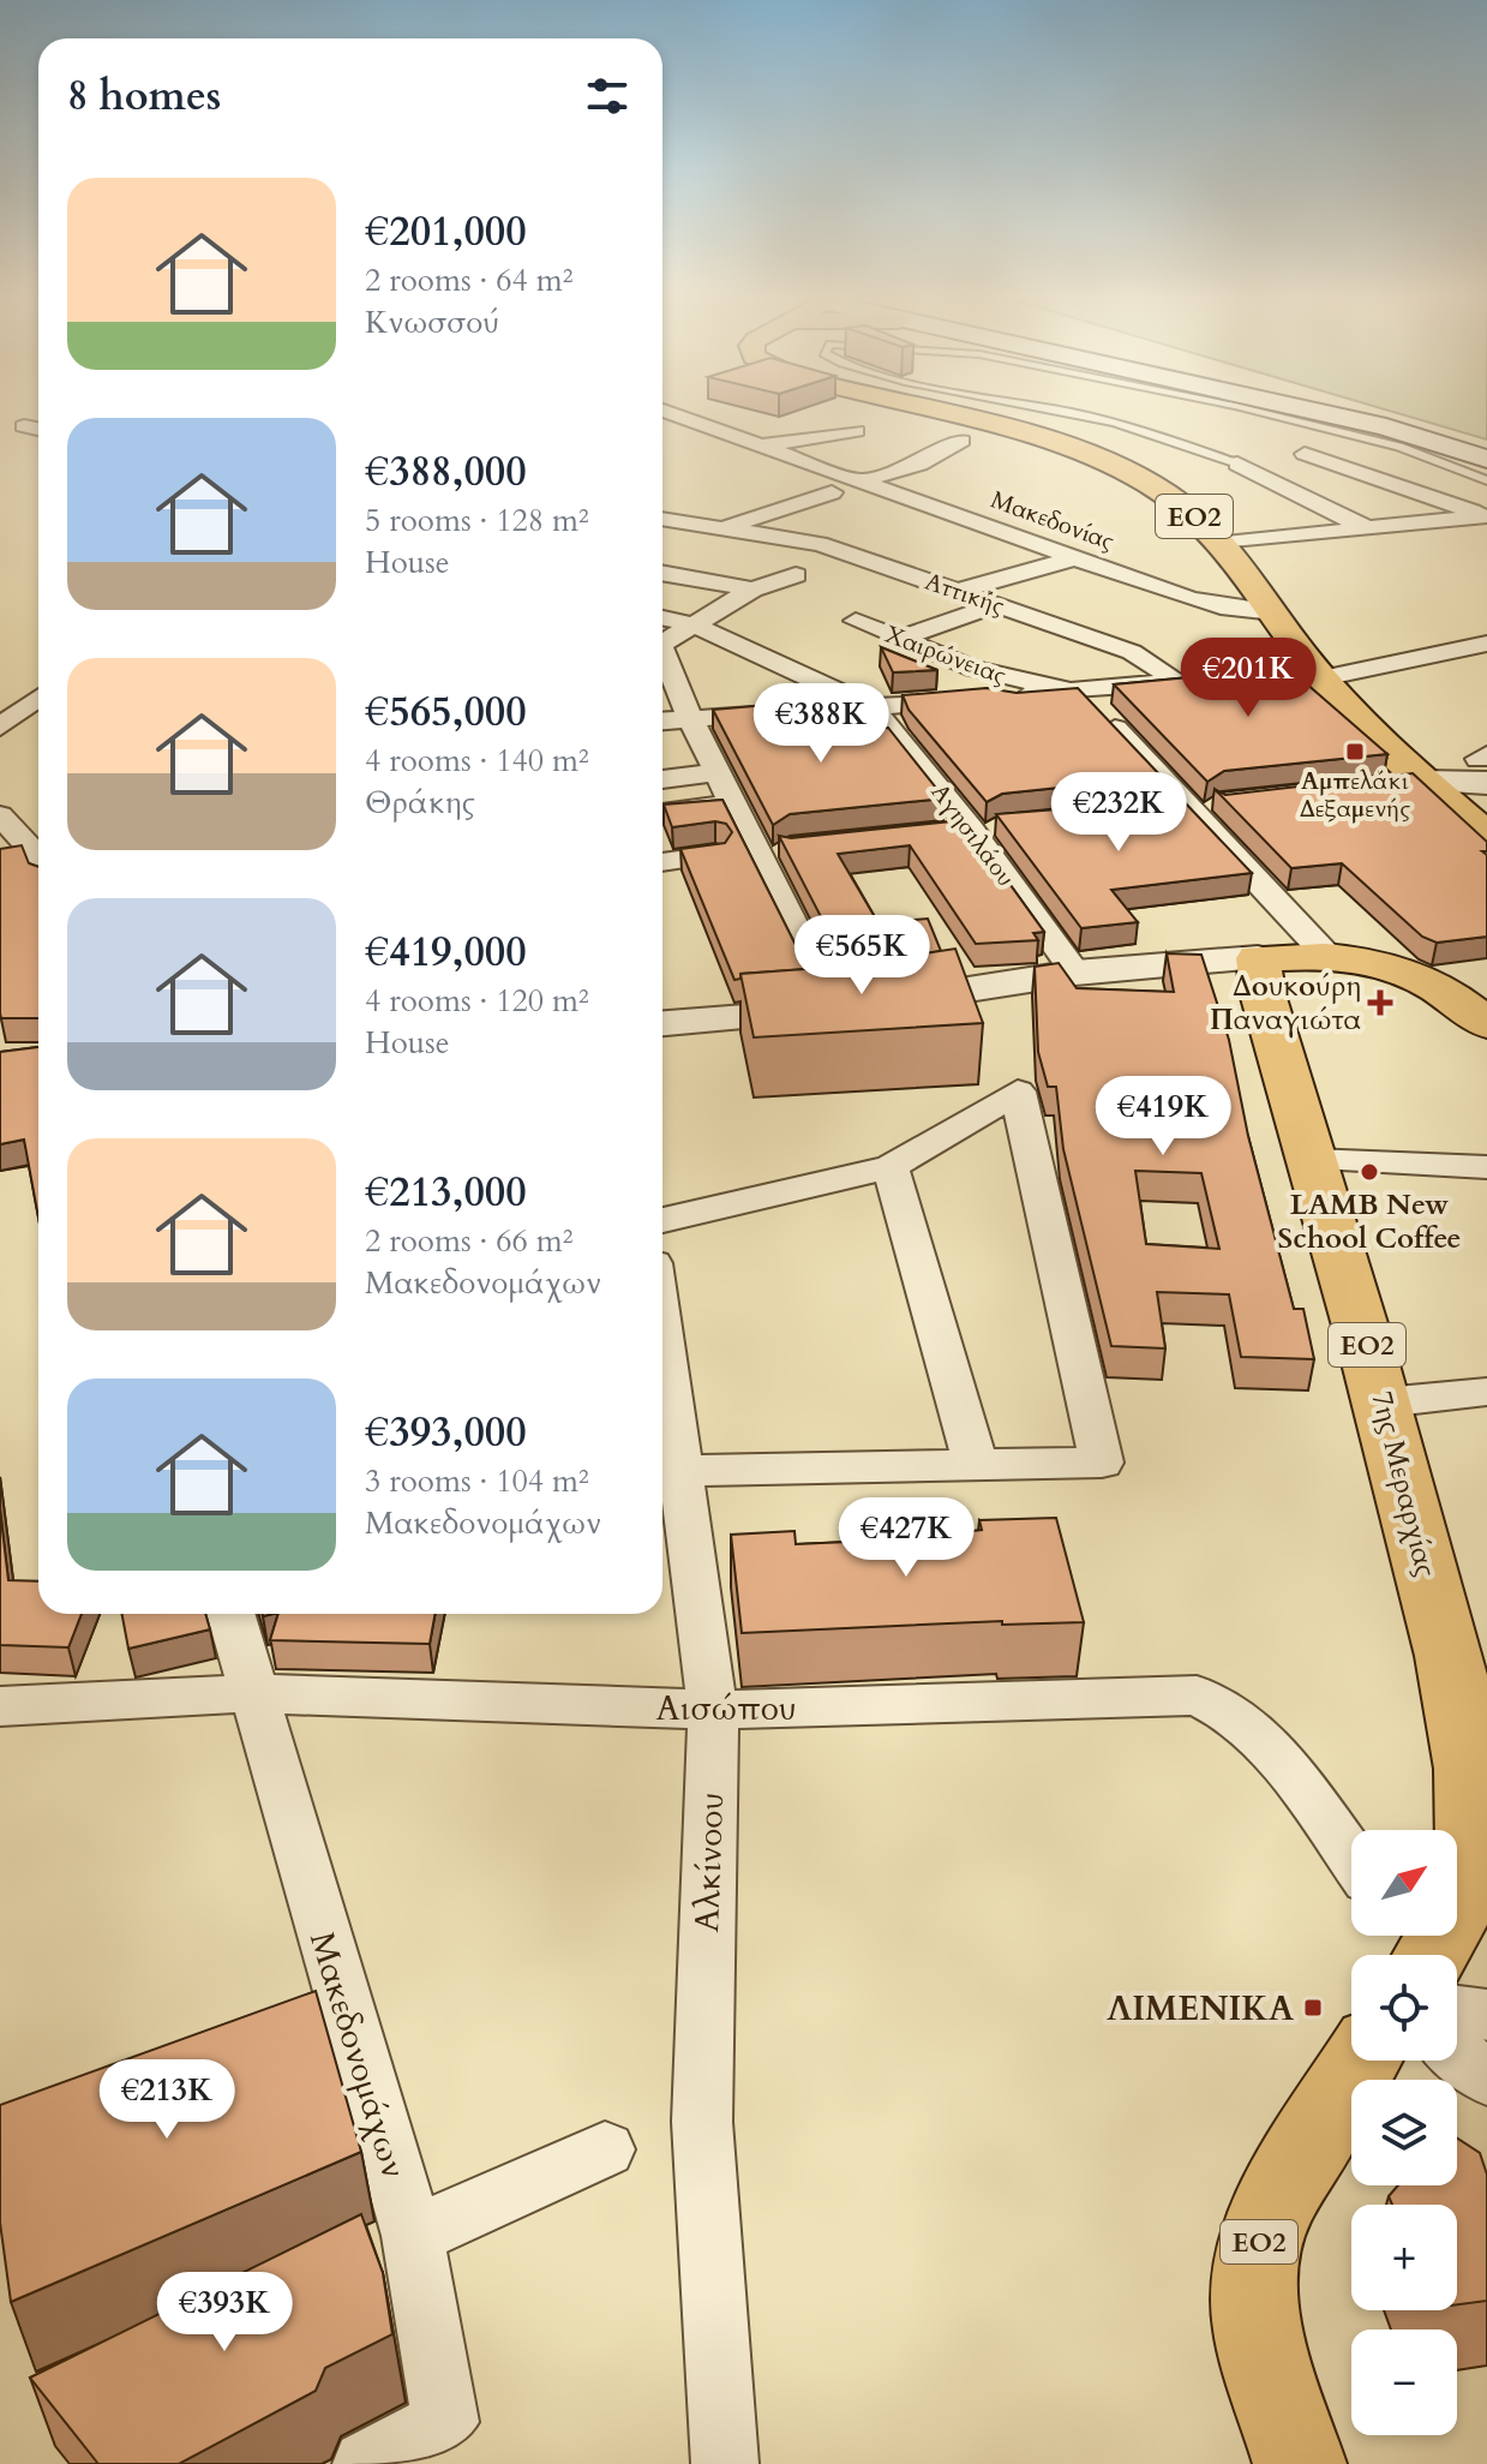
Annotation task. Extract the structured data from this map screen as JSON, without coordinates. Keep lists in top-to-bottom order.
{
  "streets": {
    "main road": ["ΕΟ2", "7ης Μεραρχίας"],
    "street": [
      "Μακεδονίας",
      "Αττικής",
      "Χαιρώνειας",
      "Αγησιλάου",
      "Αισώπου",
      "Αλκίνοου",
      "Μακεδονομάχων"
    ]
  },
  "crossings": [
    ["ΕΟ2", "Μακεδονίας"],
    ["Αττικής", "Χαιρώνειας"],
    ["Αισώπου", "Αλκίνοου"],
    ["Αισώπου", "Μακεδονομάχων"]
  ],
  "places": {
    "transit": ["Αμπελάκι Δεξαμενής", "ΛΙΜΕΝΙΚΑ"],
    "health": ["Δουκούρη Παναγιώτα"],
    "other": ["LAMB New School Coffee"]
  },
  "north": "top right",
  "page": {
    "heading": "8 homes",
    "list": [
      {
        "name": "€201,000",
        "note": "2 rooms · 64 m² · Κνωσσού"
      },
      {
        "name": "€388,000",
        "note": "5 rooms · 128 m² · House"
      },
      {
        "name": "€565,000",
        "note": "4 rooms · 140 m² · Θράκης"
      },
      {
        "name": "€419,000",
        "note": "4 rooms · 120 m² · House"
      },
      {
        "name": "€213,000",
        "note": "2 rooms · 66 m² · Μακεδονομάχων"
      },
      {
        "name": "€393,000",
        "note": "3 rooms · 104 m² · Μακεδονομάχων"
      }
    ],
    "price": [
      "€201K",
      "€388K",
      "€232K",
      "€565K",
      "€419K",
      "€427K",
      "€213K",
      "€393K"
    ],
    "map_buttons": ["+", "−"]
  }
}
